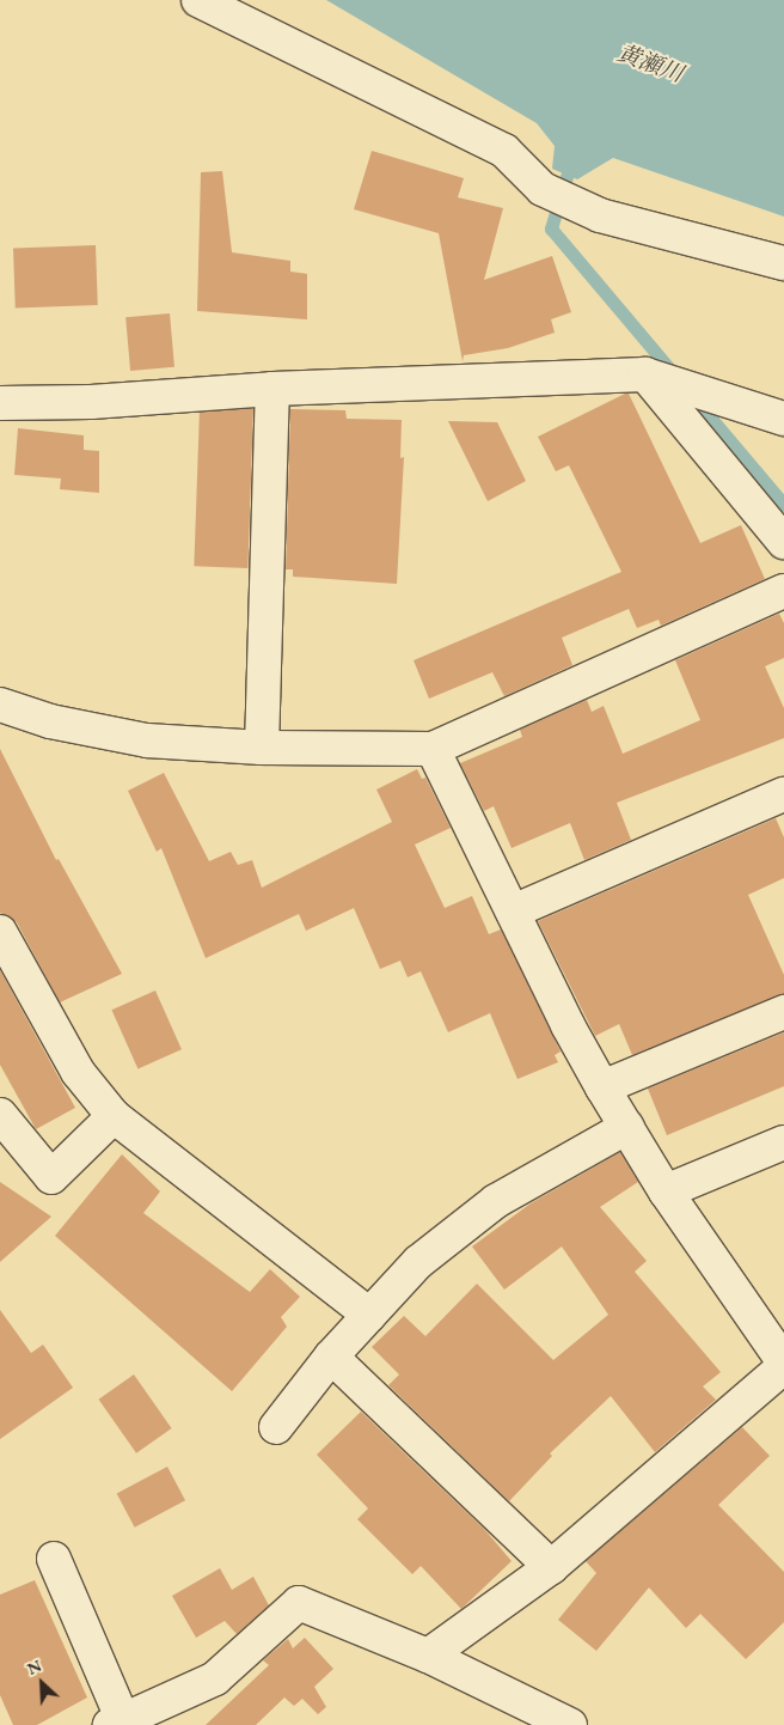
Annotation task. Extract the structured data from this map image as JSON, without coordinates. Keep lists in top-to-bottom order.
{
  "water": ["黄瀬川"],
  "north": "top left"
}
